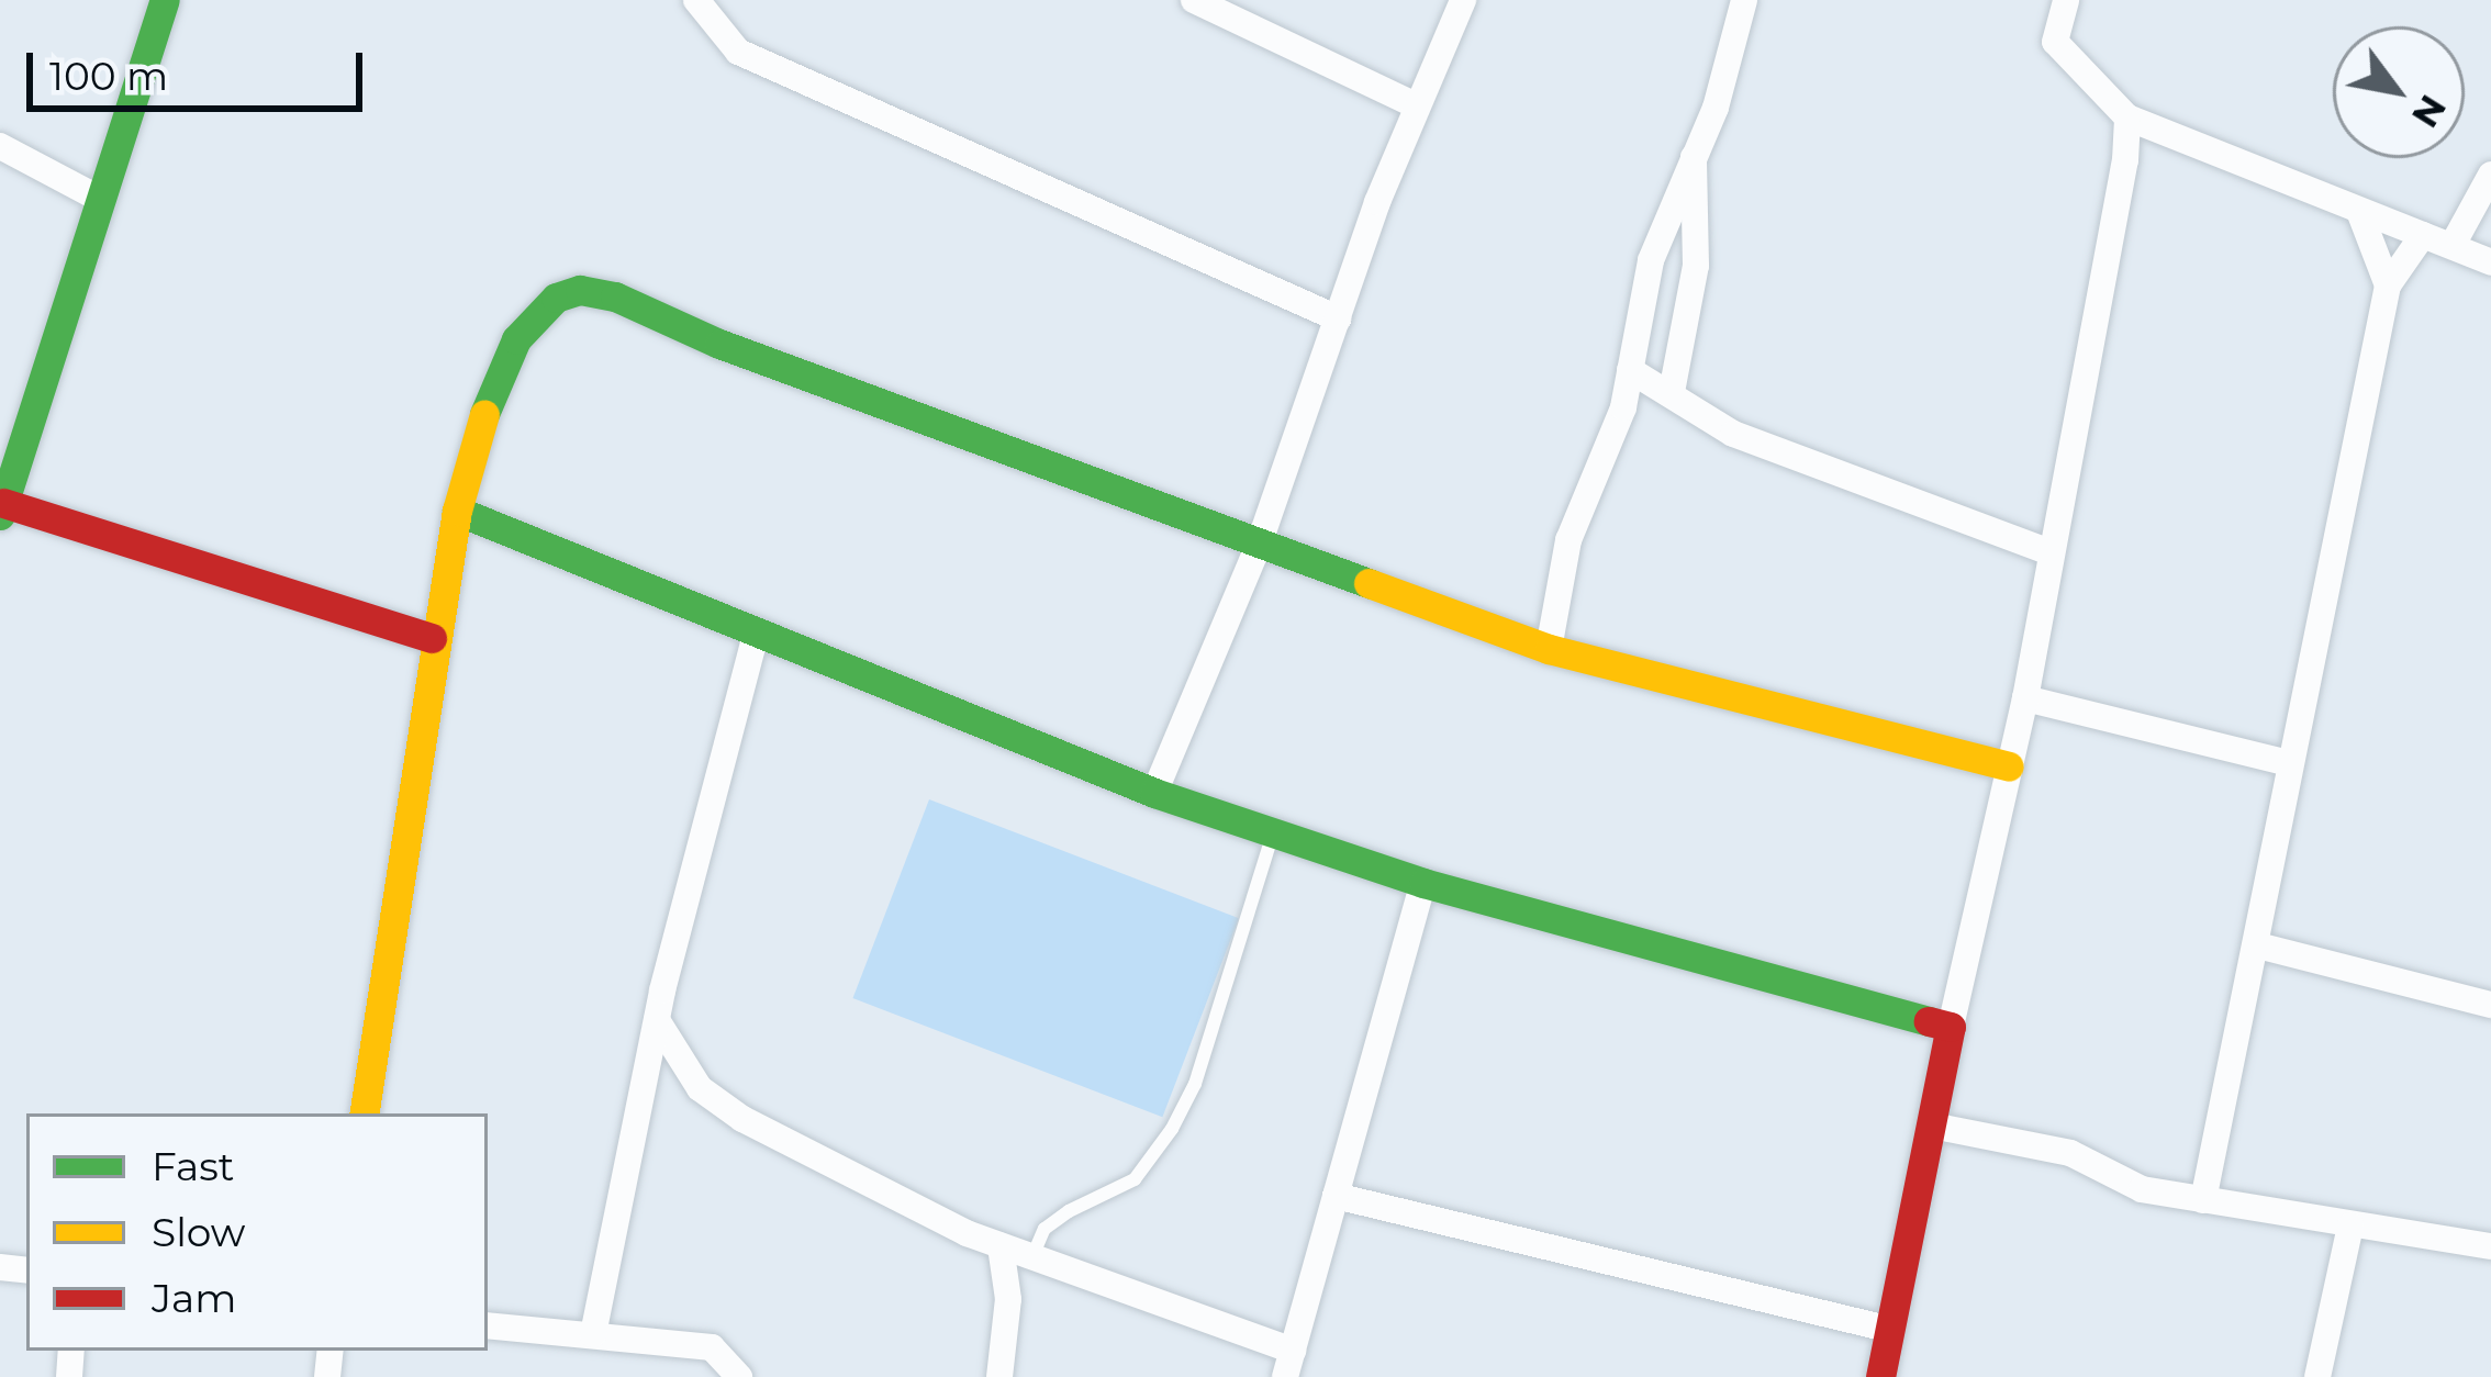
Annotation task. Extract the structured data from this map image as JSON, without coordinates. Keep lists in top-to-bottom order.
{
  "legend": ["Fast", "Slow", "Jam"],
  "scale_bar": "100 m",
  "north": "bottom right"
}
